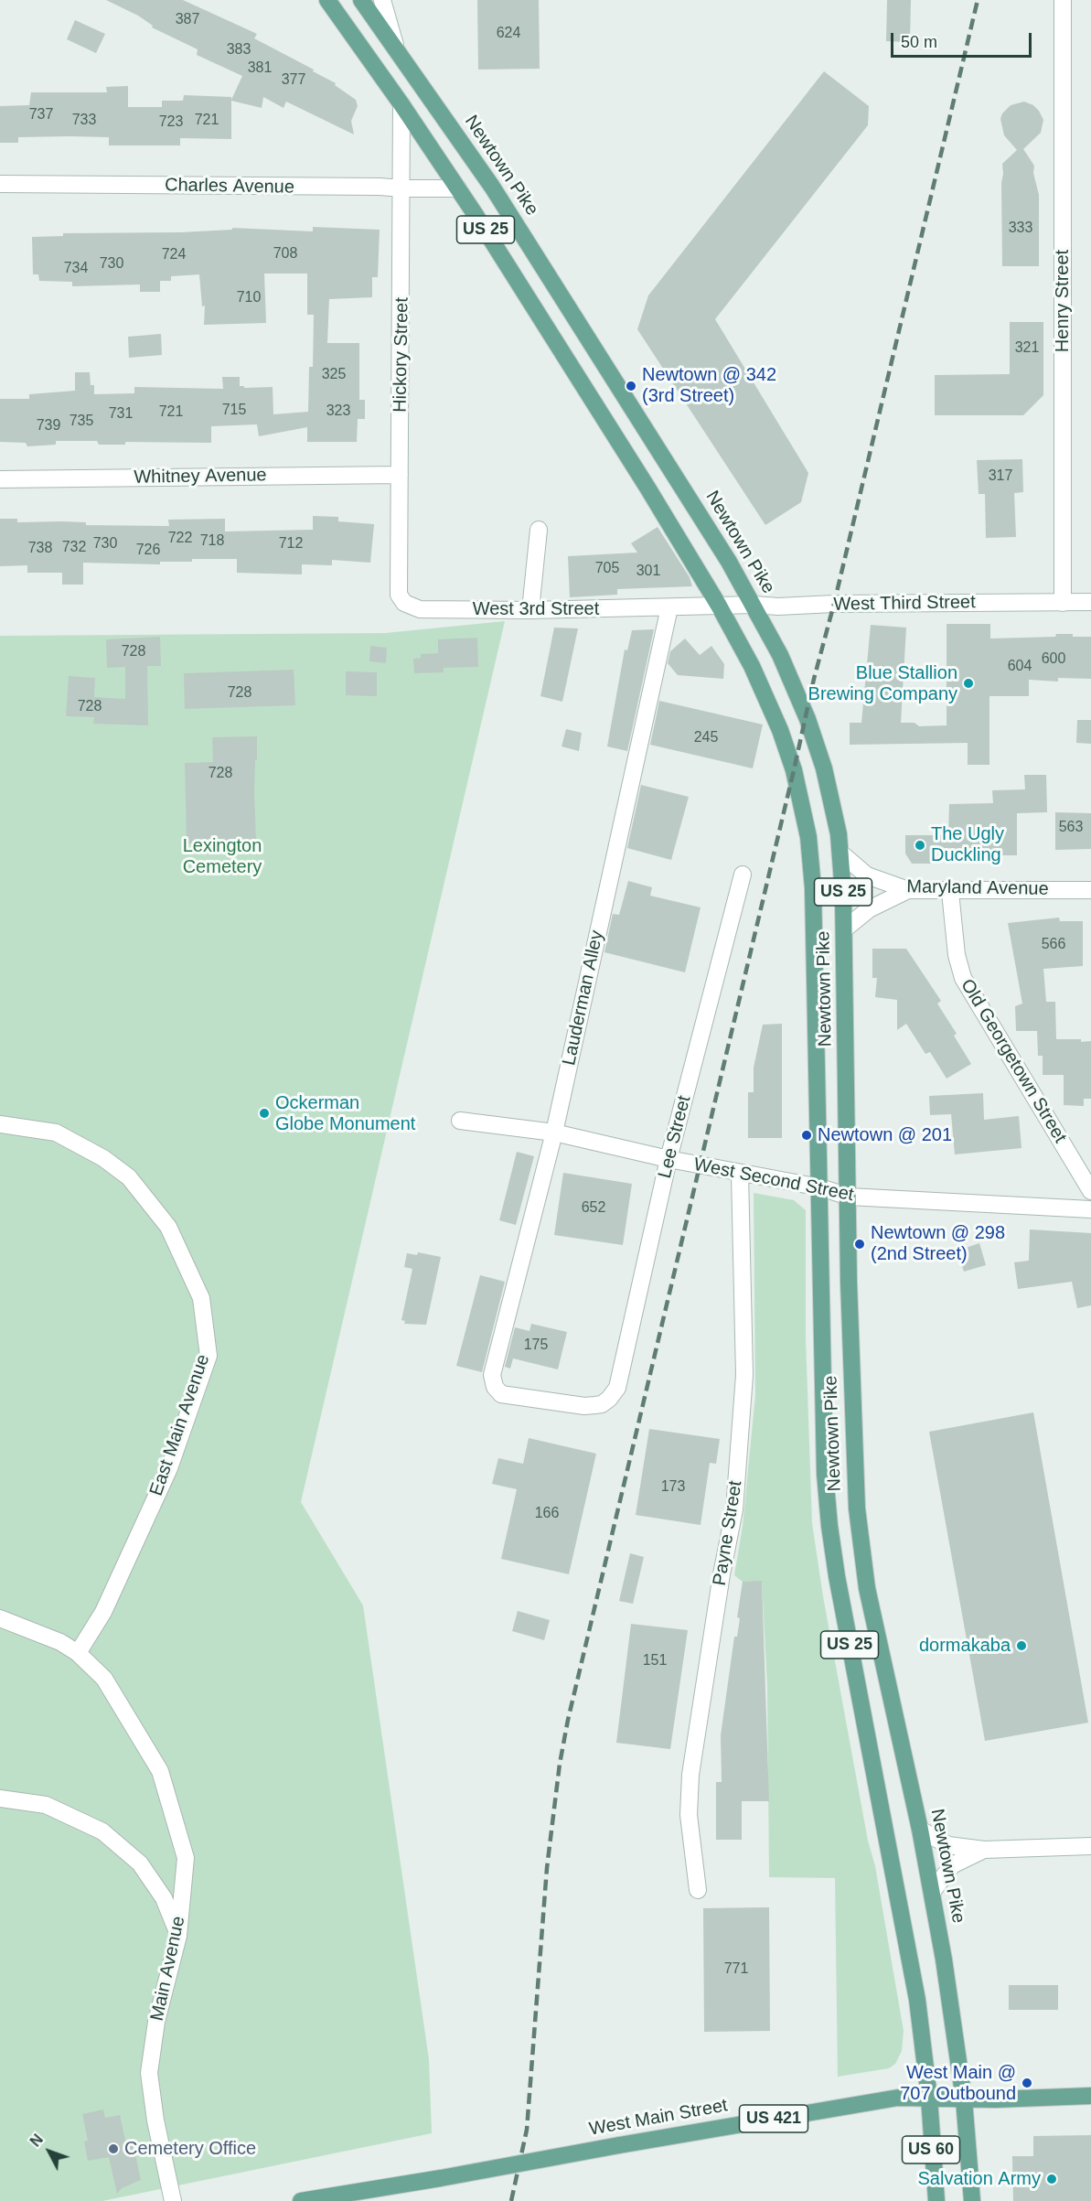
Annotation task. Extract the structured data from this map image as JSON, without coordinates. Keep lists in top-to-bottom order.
{
  "streets": {
    "main road": [
      "Newtown Pike",
      "US 25",
      "West Main Street",
      "US 421",
      "US 60"
    ],
    "street": [
      "Charles Avenue",
      "Henry Street",
      "Hickory Street",
      "Whitney Avenue",
      "West Third Street",
      "West 3rd Street",
      "Maryland Avenue",
      "Lauderman Alley",
      "Old Georgetown Street",
      "Lee Street",
      "West Second Street",
      "East Main Avenue",
      "Payne Street",
      "Main Avenue"
    ]
  },
  "crossings": [
    ["Newtown Pike", "Charles Avenue"],
    ["Newtown Pike", "Hickory Street"],
    ["Newtown Pike", "West Third Street"],
    ["Newtown Pike", "Maryland Avenue"],
    ["Newtown Pike", "West Second Street"],
    ["Newtown Pike", "West Main Street"],
    ["Newtown Pike", "US 60"],
    ["Charles Avenue", "Hickory Street"],
    ["Henry Street", "West Third Street"],
    ["Hickory Street", "Whitney Avenue"],
    ["Hickory Street", "West 3rd Street"],
    ["West 3rd Street", "Lauderman Alley"],
    ["Maryland Avenue", "Old Georgetown Street"],
    ["Lauderman Alley", "Lee Street"],
    ["Lauderman Alley", "West Second Street"],
    ["Lee Street", "West Second Street"],
    ["West Second Street", "Payne Street"],
    ["East Main Avenue", "Main Avenue"],
    ["West Main Street", "US 60"]
  ],
  "parks": ["Lexington Cemetery"],
  "places": [
    "Newtown @ 342 (3rd Street)",
    "Blue Stallion Brewing Company",
    "The Ugly Duckling",
    "Ockerman Globe Monument",
    "Newtown @ 201",
    "Newtown @ 298 (2nd Street)",
    "dormakaba",
    "West Main @ 707 Outbound",
    "Cemetery Office",
    "Salvation Army"
  ],
  "house_numbers": [
    "387",
    "624",
    "383",
    "381",
    "377",
    "737",
    "733",
    "721",
    "723",
    "333",
    "708",
    "724",
    "730",
    "734",
    "710",
    "321",
    "325",
    "715",
    "323",
    "721",
    "731",
    "735",
    "739",
    "317",
    "722",
    "718",
    "730",
    "712",
    "732",
    "738",
    "726",
    "705",
    "301",
    "728",
    "600",
    "604",
    "728",
    "728",
    "245",
    "728",
    "563",
    "566",
    "652",
    "175",
    "173",
    "166",
    "151",
    "771"
  ],
  "scale_bar": "50 m",
  "north": "top left"
}
